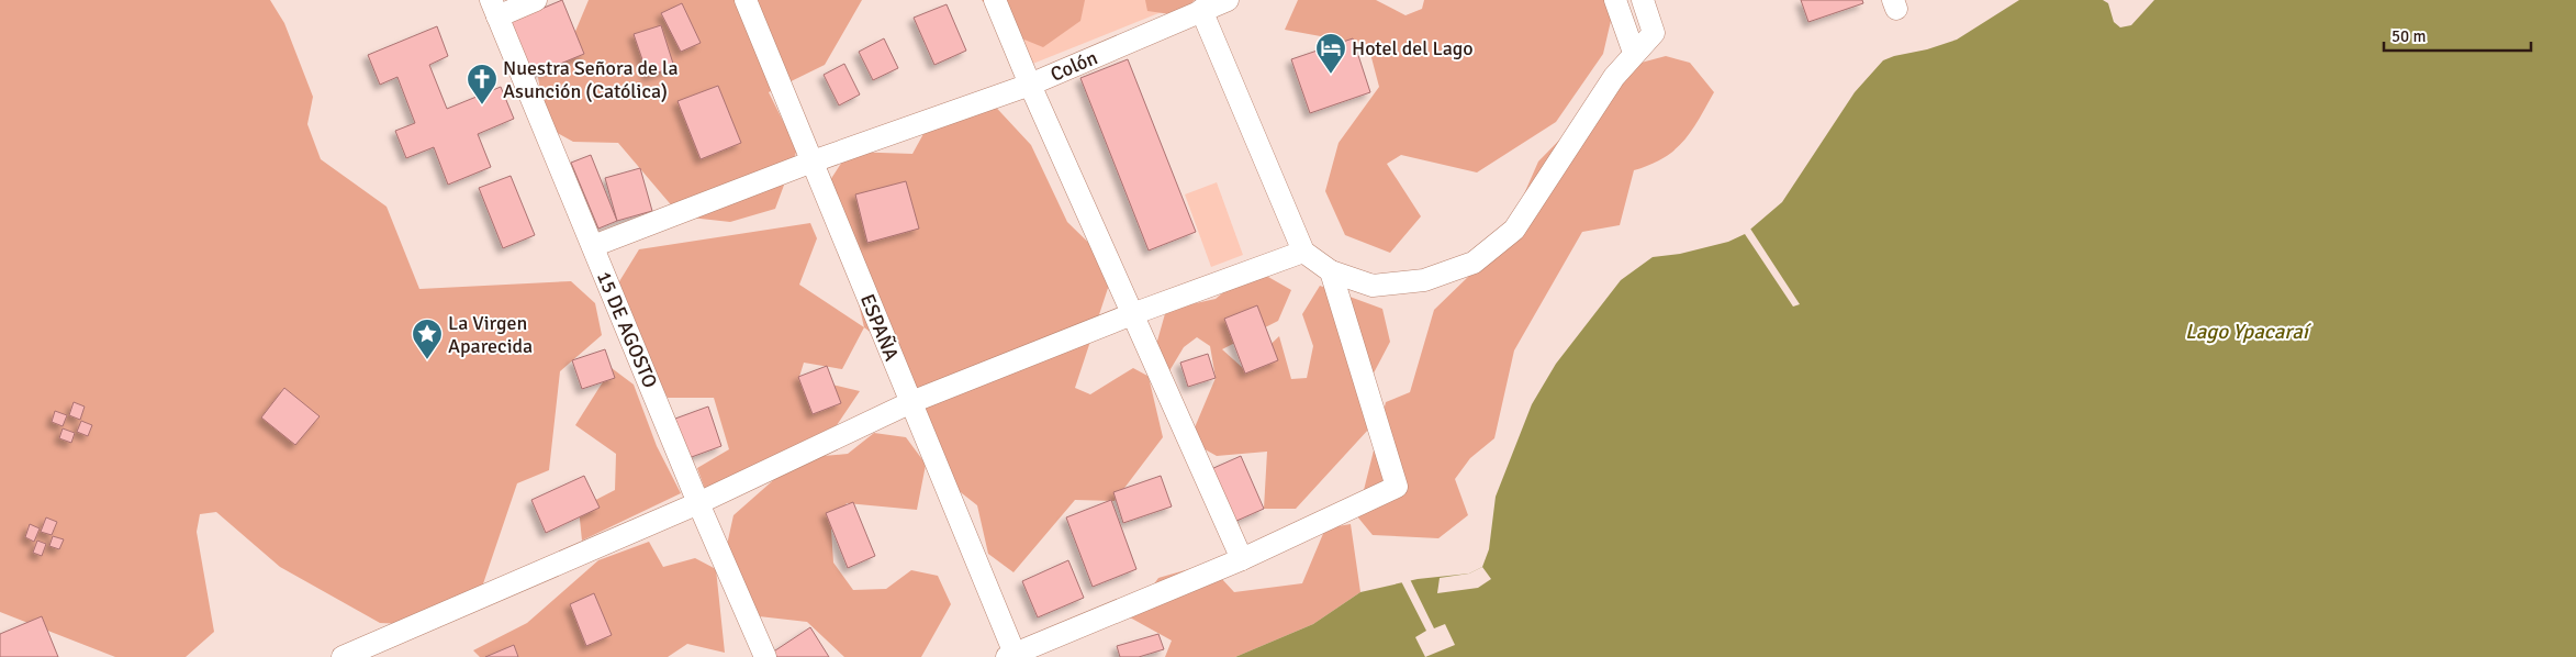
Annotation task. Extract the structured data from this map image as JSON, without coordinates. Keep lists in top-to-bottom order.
{
  "streets": {
    "street": ["Colón", "ESPAÑA", "15 DE AGOSTO"]
  },
  "water": ["Lago Ypacaraí"],
  "places": {
    "hotel": ["Hotel del Lago"],
    "church": ["Nuestra Señora de la Asunción (Católica)"],
    "place": ["La Virgen Aparecida"]
  },
  "scale_bar": "50 m"
}
